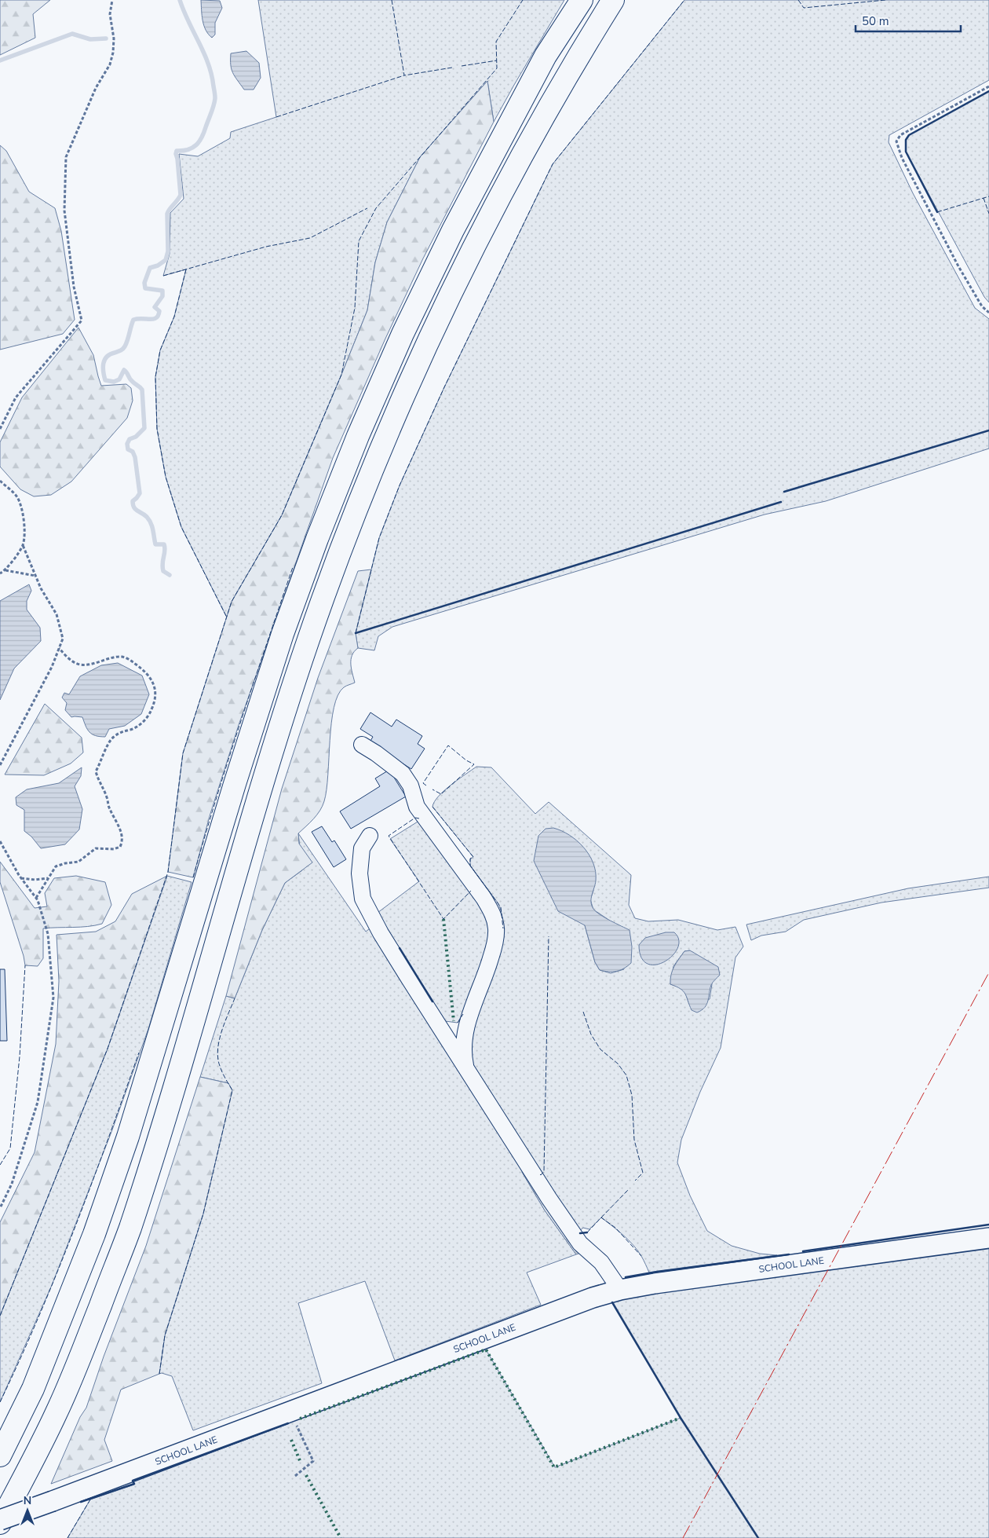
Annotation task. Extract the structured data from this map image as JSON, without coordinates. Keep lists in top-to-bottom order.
{
  "streets": {
    "main road": ["SCHOOL LANE"]
  },
  "scale_bar": "50 m",
  "north": "top"
}
